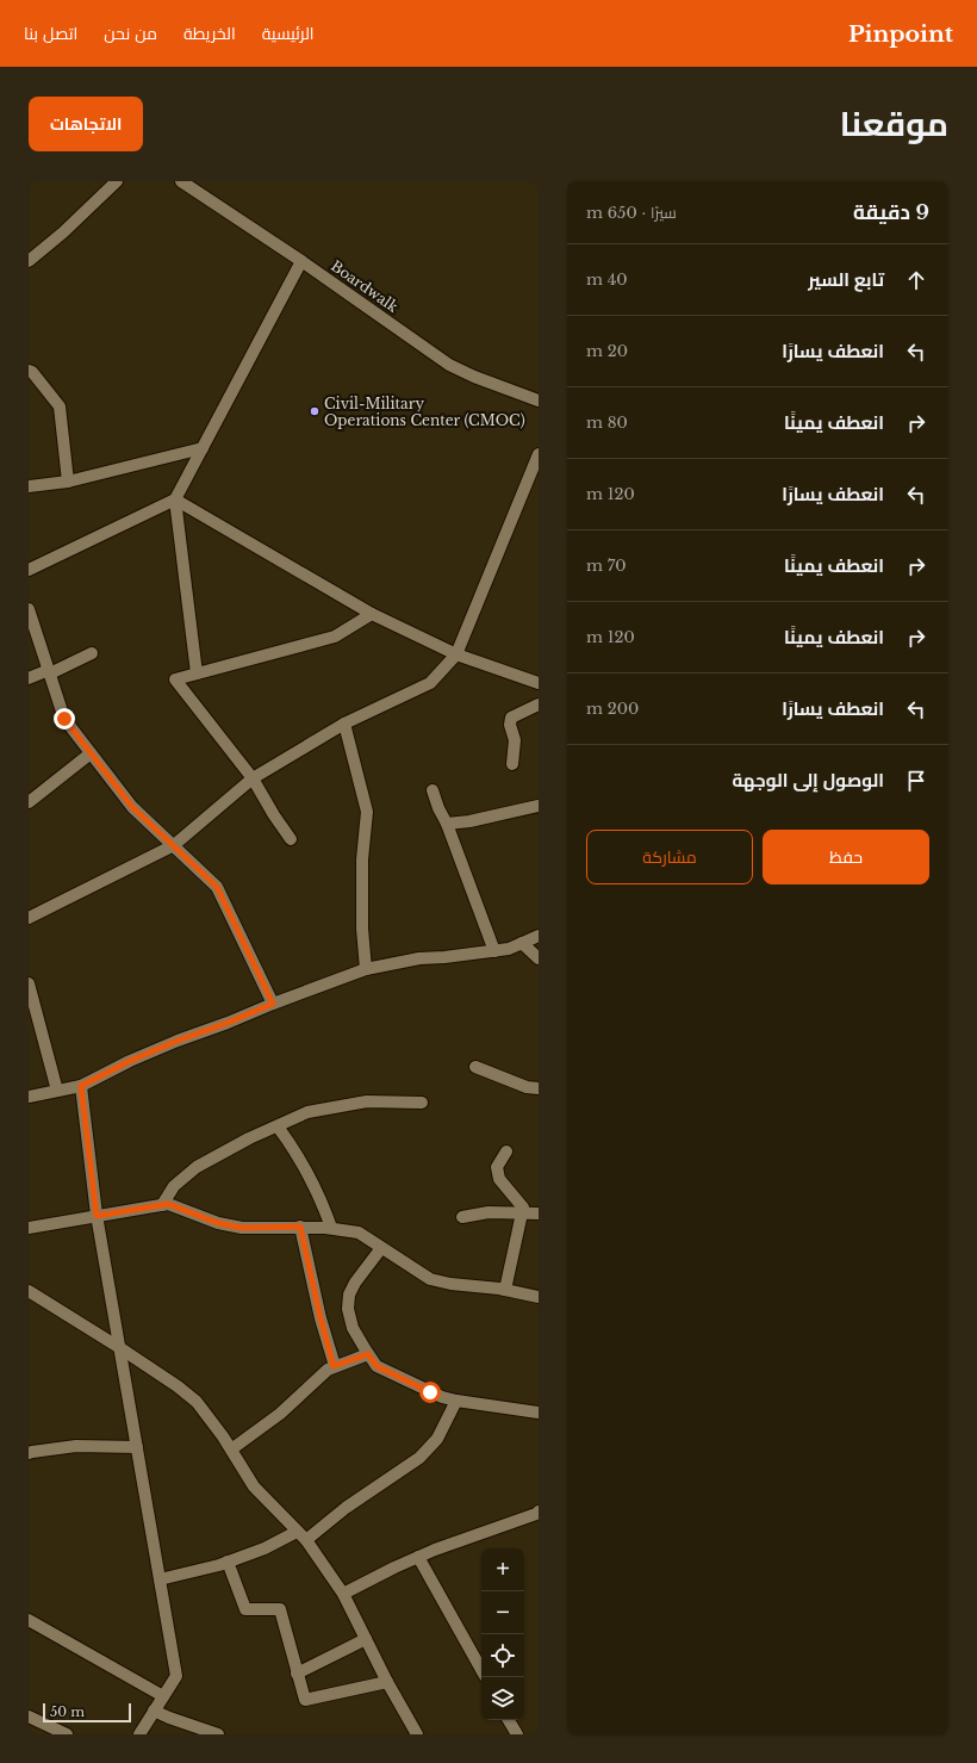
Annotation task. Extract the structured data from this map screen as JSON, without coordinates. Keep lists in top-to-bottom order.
{
  "streets": {
    "street": ["Boardwalk"]
  },
  "places": ["Civil-Military Operations Center (CMOC)"],
  "scale_bar": "50 m",
  "page": {
    "header": "Pinpoint",
    "nav": [
      "الرئيسية",
      "الخريطة",
      "من نحن",
      "اتصل بنا"
    ],
    "title": "موقعنا",
    "buttons": [
      "الاتجاهات",
      ["حفظ", "مشاركة"]
    ],
    "heading": ["9 دقيقة", "سيرًا · 650 m"],
    "list": [
      ["تابع السير", "40 m"],
      ["انعطف يسارًا", "20 m"],
      ["انعطف يمينًا", "80 m"],
      ["انعطف يسارًا", "120 m"],
      ["انعطف يمينًا", "70 m"],
      ["انعطف يمينًا", "120 m"],
      ["انعطف يسارًا", "200 m"],
      "الوصول إلى الوجهة"
    ],
    "map_buttons": ["+", "−"],
    "scale": "50 m"
  }
}
